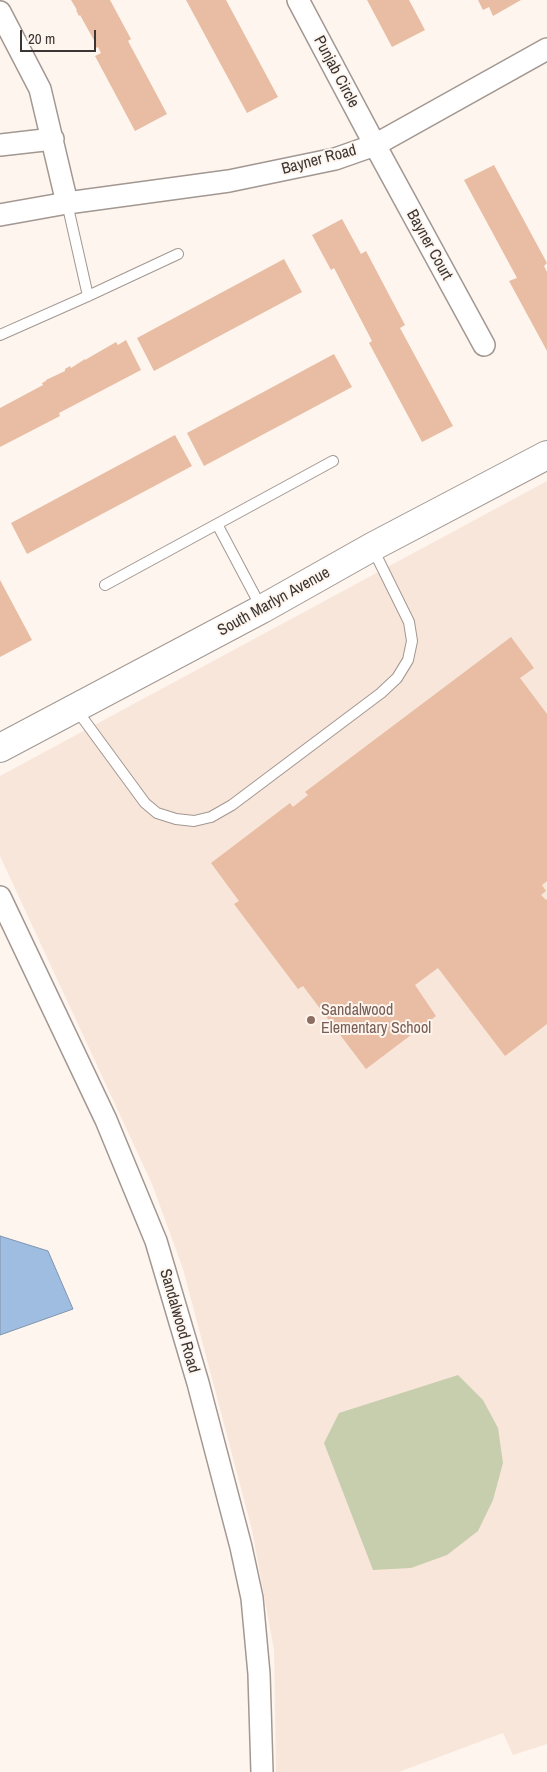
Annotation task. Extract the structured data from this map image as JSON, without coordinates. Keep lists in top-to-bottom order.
{
  "streets": {
    "street": [
      "Punjab Circle",
      "Bayner Road",
      "Bayner Court",
      "South Marlyn Avenue",
      "Sandalwood Road"
    ]
  },
  "crossings": [
    ["Punjab Circle", "Bayner Road"],
    ["Punjab Circle", "Bayner Court"],
    ["Bayner Road", "Bayner Court"]
  ],
  "places": ["Sandalwood Elementary School"],
  "scale_bar": "20 m"
}
